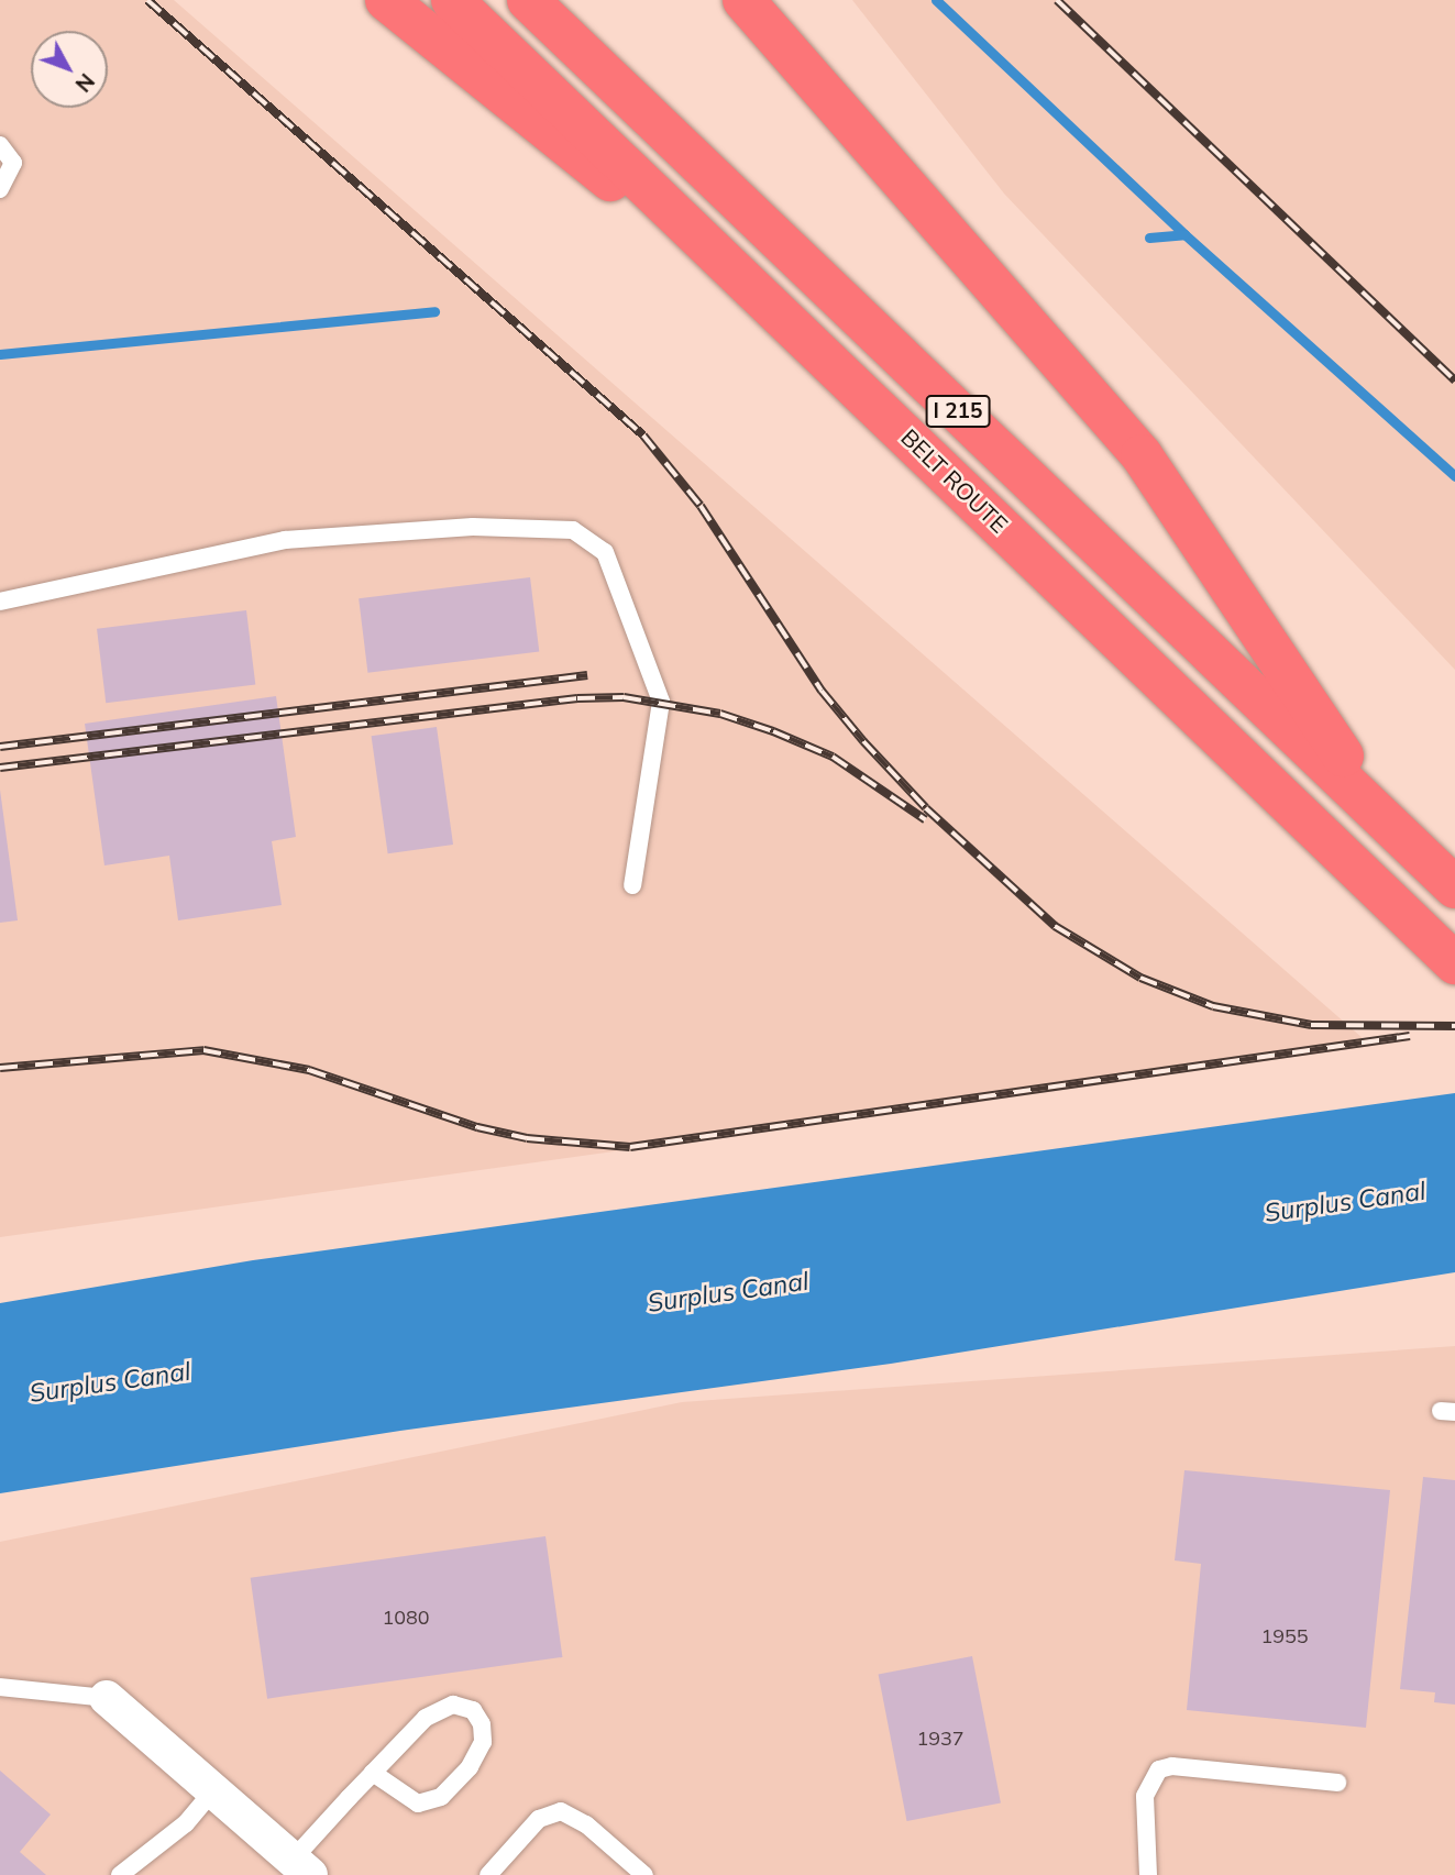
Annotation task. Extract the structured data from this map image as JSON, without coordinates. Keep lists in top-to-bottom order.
{
  "streets": {
    "highway": ["I 215", "BELT ROUTE"]
  },
  "water": ["Surplus Canal"],
  "house_numbers": ["1080", "1955", "1937"],
  "north": "bottom right"
}
